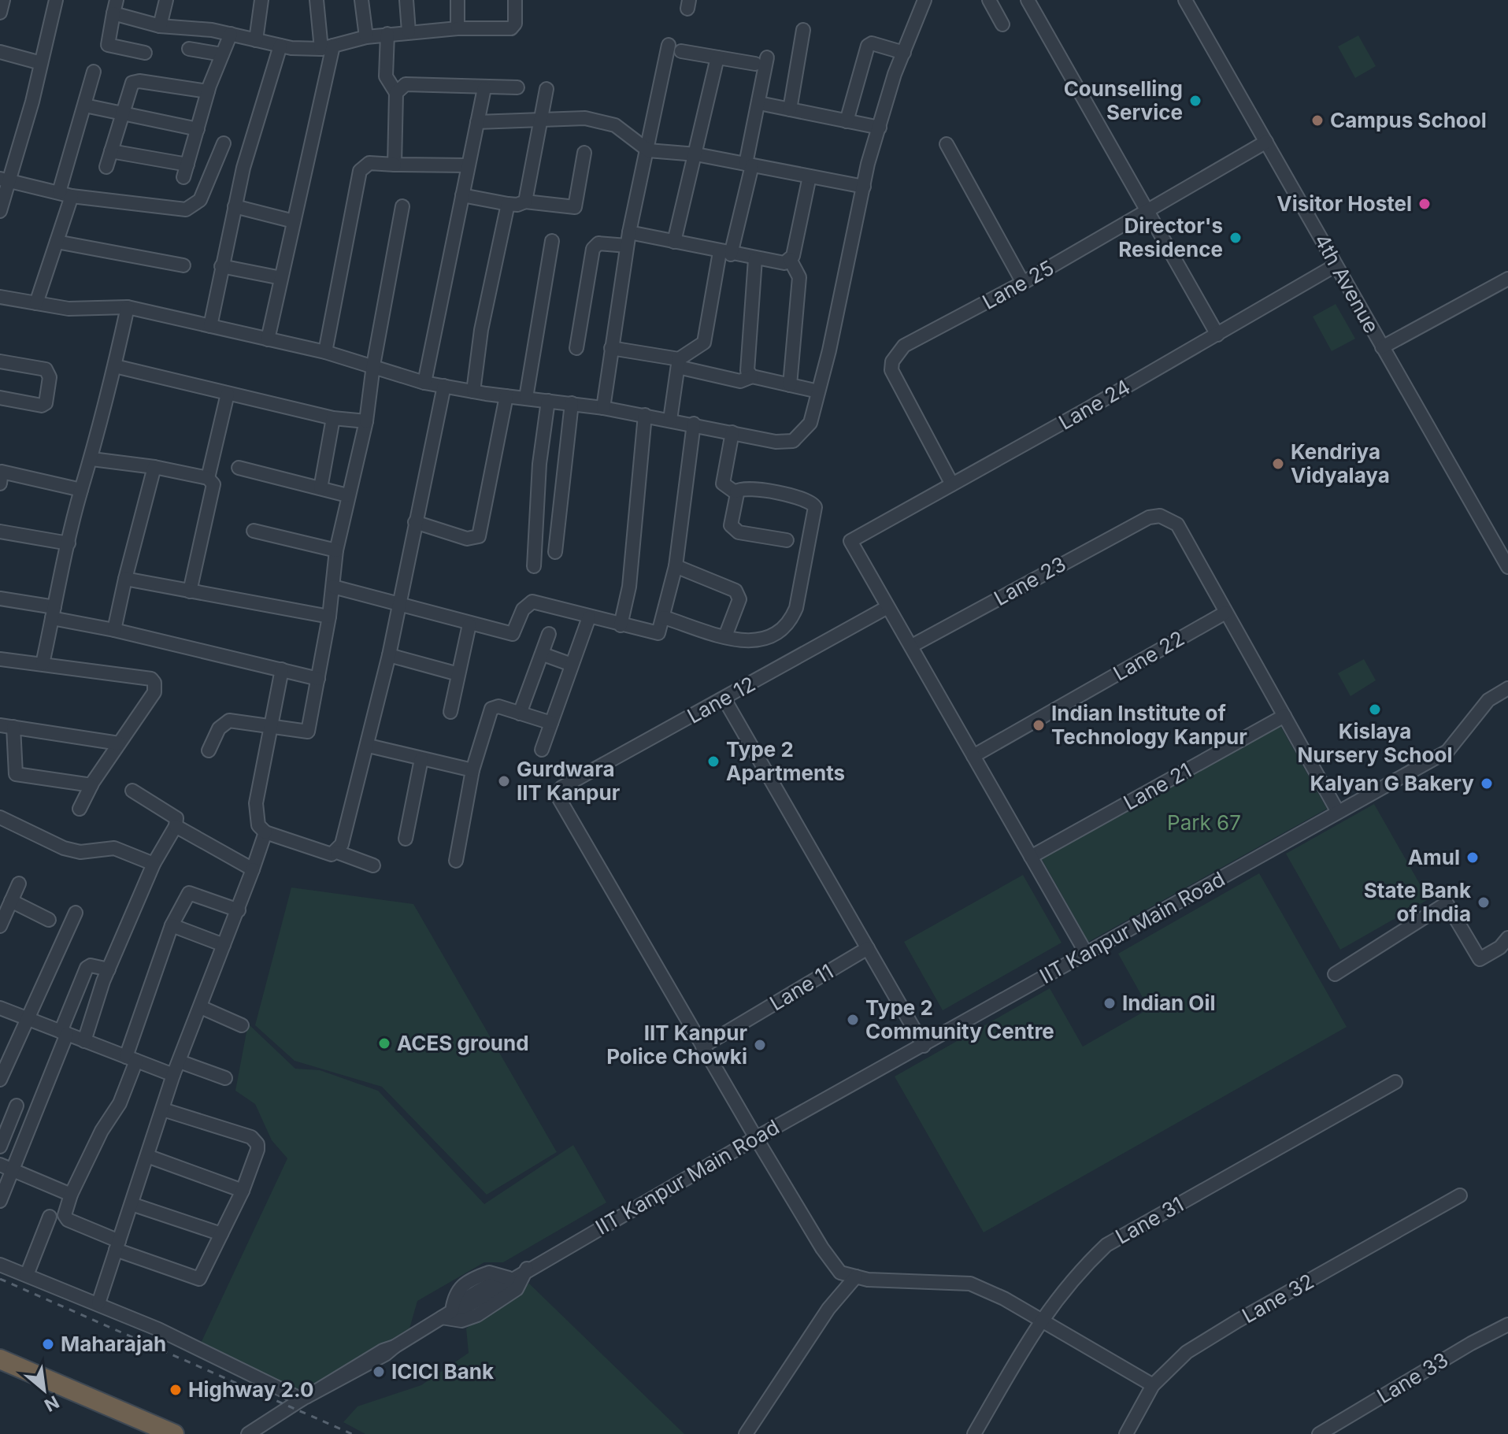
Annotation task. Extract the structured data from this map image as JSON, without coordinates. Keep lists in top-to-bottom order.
{
  "streets": {
    "street": [
      "4th Avenue",
      "Lane 25",
      "Lane 24",
      "Lane 23",
      "Lane 22",
      "Lane 12",
      "Lane 21",
      "IIT Kanpur Main Road",
      "Lane 11",
      "Lane 31",
      "Lane 32",
      "Lane 33"
    ]
  },
  "crossings": [
    ["4th Avenue", "Lane 25"],
    ["4th Avenue", "Lane 24"],
    ["Lane 25", "Lane 24"],
    ["Lane 24", "Lane 12"],
    ["Lane 23", "Lane 22"],
    ["Lane 12", "Lane 11"]
  ],
  "parks": ["Park 67"],
  "places": [
    "Counselling Service",
    "Campus School",
    "Visitor Hostel",
    "Director's Residence",
    "Kendriya Vidyalaya",
    "Kislaya Nursery School",
    "Indian Institute of Technology Kanpur",
    "Type 2 Apartments",
    "Gurdwara IIT Kanpur",
    "Kalyan G Bakery",
    "Amul",
    "State Bank of India",
    "Indian Oil",
    "Type 2 Community Centre",
    "ACES ground",
    "IIT Kanpur Police Chowki",
    "Maharajah",
    "ICICI Bank",
    "Highway 2.0"
  ],
  "north": "bottom right"
}
